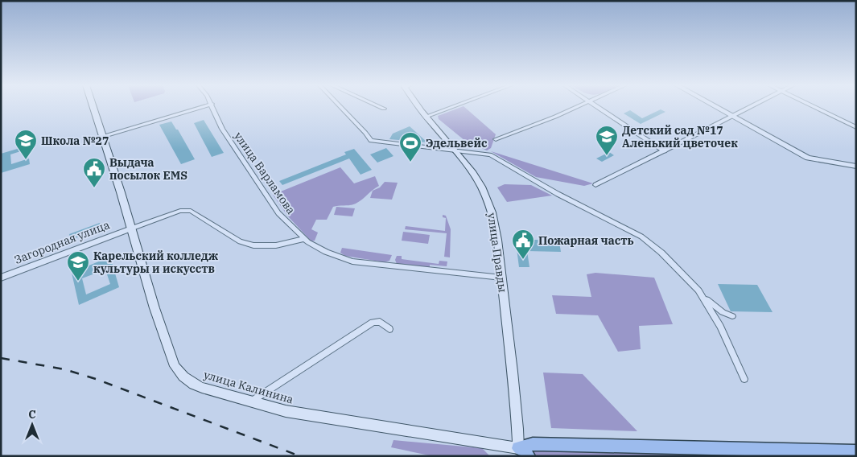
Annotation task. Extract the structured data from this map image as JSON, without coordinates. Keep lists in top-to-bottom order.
{
  "streets": {
    "main road": ["улица Правды", "улица Калинина"],
    "street": ["улица Варламова", "Загородная улица"]
  },
  "crossings": [
    ["улица Варламова", "улица Правды"],
    ["Загородная улица", "улица Калинина"],
    ["улица Правды", "улица Калинина"]
  ],
  "places": {
    "school or university": ["Детский сад №17 Аленький цветочек", "Школа №27", "Карельский колледж культуры и искусств"],
    "sports": ["Эдельвейс"],
    "public building": ["Выдача посылок EMS", "Пожарная часть"]
  },
  "north": "top"
}
